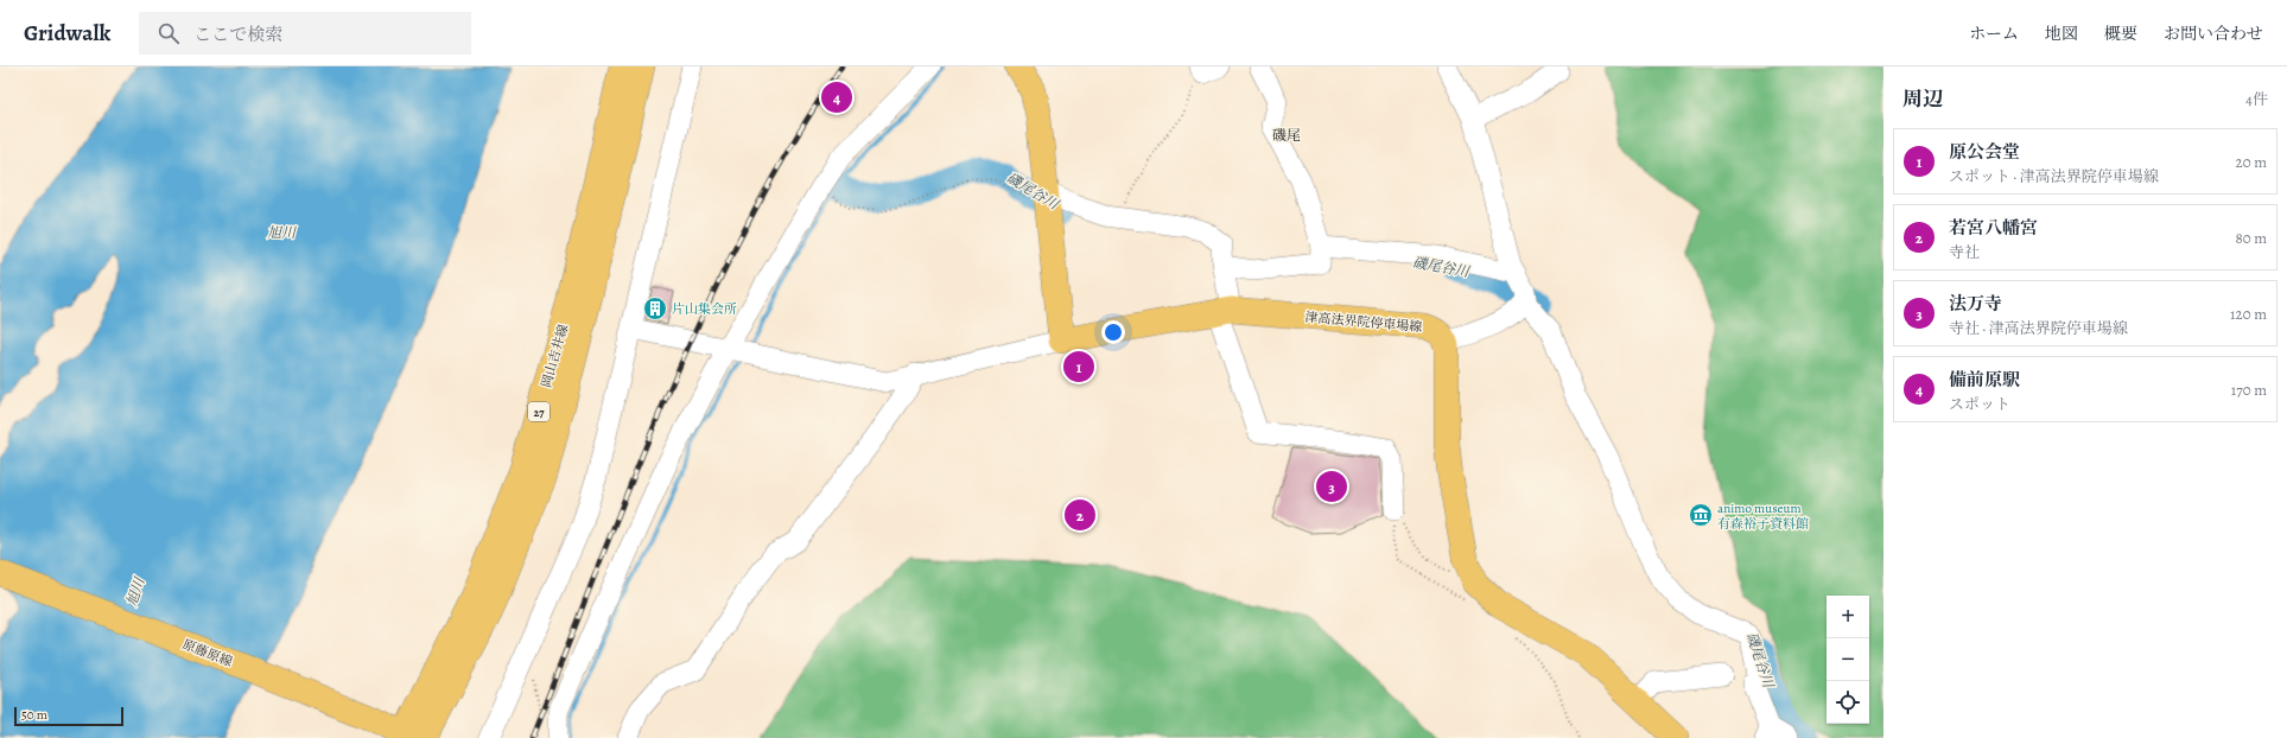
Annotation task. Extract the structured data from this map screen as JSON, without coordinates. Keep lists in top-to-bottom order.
{
  "streets": {
    "main road": [
      "津高法界院停車場線",
      "岡山吉井線",
      "27",
      "原藤原線"
    ]
  },
  "crossings": [
    ["岡山吉井線", "原藤原線"]
  ],
  "districts": ["磯尾"],
  "water": ["磯尾谷川", "旭川"],
  "places": {
    "building": ["片山集会所"],
    "museum": ["animo museum 有森裕子資料館"]
  },
  "scale_bar": "50 m",
  "page": {
    "header": "Gridwalk",
    "search": "ここで検索",
    "nav": [
      "ホーム",
      "地図",
      "概要",
      "お問い合わせ"
    ],
    "heading": ["周辺", "4件"],
    "pins": [
      "4",
      "1",
      "3",
      "2"
    ],
    "list": [
      {
        "mark": "1",
        "name": "原公会堂",
        "note": "スポット · 津高法界院停車場線",
        "value": "20 m"
      },
      {
        "mark": "2",
        "name": "若宮八幡宮",
        "note": "寺社",
        "value": "80 m"
      },
      {
        "mark": "3",
        "name": "法万寺",
        "note": "寺社 · 津高法界院停車場線",
        "value": "120 m"
      },
      {
        "mark": "4",
        "name": "備前原駅",
        "note": "スポット",
        "value": "170 m"
      }
    ],
    "map_buttons": ["+", "−"],
    "scale": "50 m"
  }
}
